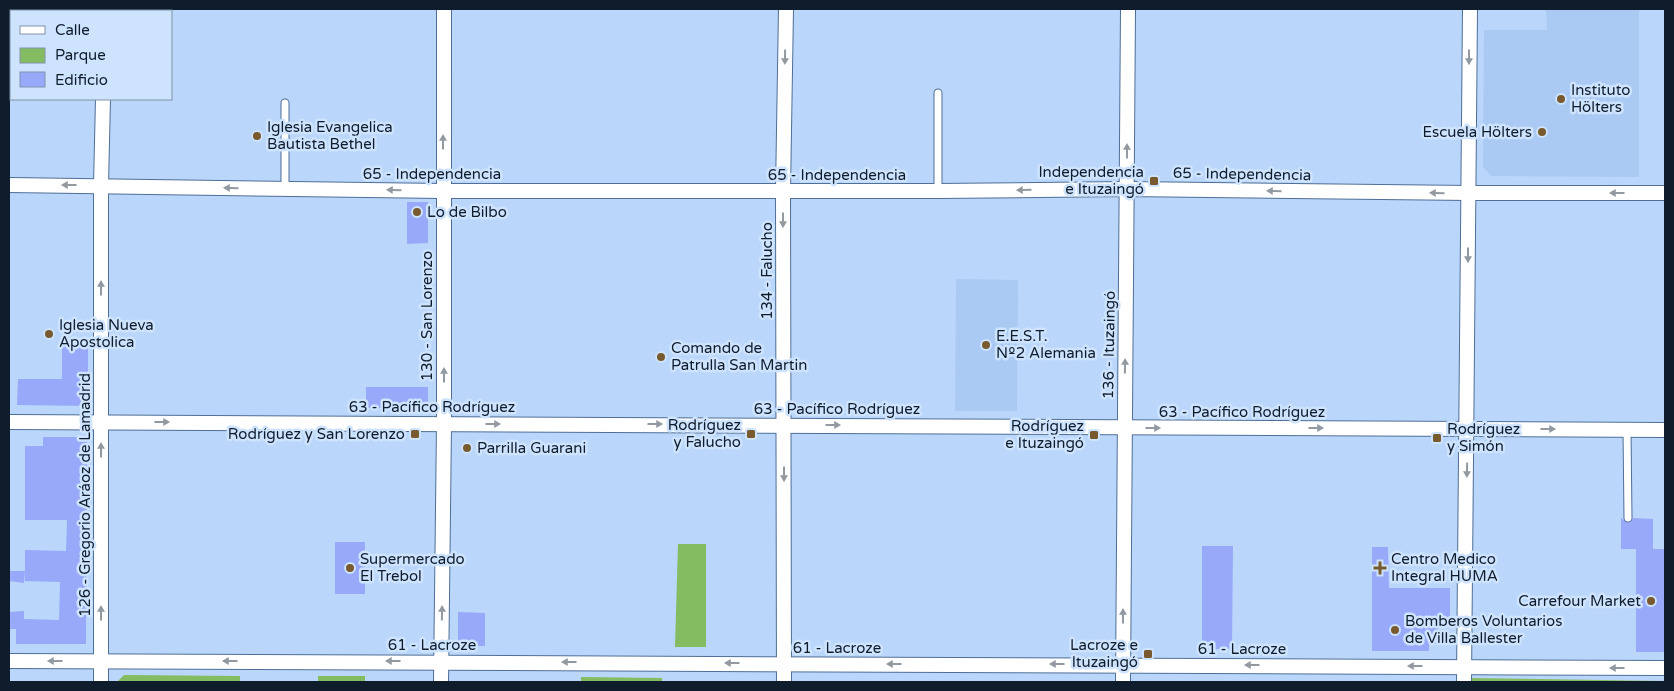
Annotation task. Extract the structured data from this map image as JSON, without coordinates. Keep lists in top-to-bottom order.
{
  "streets": {
    "street": [
      "65 - Independencia",
      "134 - Falucho",
      "130 - San Lorenzo",
      "136 - Ituzaingó",
      "63 - Pacífico Rodríguez",
      "126 - Gregorio Aráoz de Lamadrid",
      "61 - Lacroze"
    ]
  },
  "crossings": [
    ["65 - Independencia", "134 - Falucho"],
    ["65 - Independencia", "130 - San Lorenzo"],
    ["65 - Independencia", "136 - Ituzaingó"],
    ["65 - Independencia", "126 - Gregorio Aráoz de Lamadrid"],
    ["134 - Falucho", "63 - Pacífico Rodríguez"],
    ["134 - Falucho", "61 - Lacroze"],
    ["130 - San Lorenzo", "63 - Pacífico Rodríguez"],
    ["130 - San Lorenzo", "61 - Lacroze"],
    ["136 - Ituzaingó", "63 - Pacífico Rodríguez"],
    ["136 - Ituzaingó", "61 - Lacroze"],
    ["63 - Pacífico Rodríguez", "126 - Gregorio Aráoz de Lamadrid"],
    ["126 - Gregorio Aráoz de Lamadrid", "61 - Lacroze"]
  ],
  "one_way": [
    "65 - Independencia",
    "134 - Falucho",
    "130 - San Lorenzo",
    "136 - Ituzaingó",
    "63 - Pacífico Rodríguez",
    "126 - Gregorio Aráoz de Lamadrid",
    "61 - Lacroze"
  ],
  "places": {
    "other": [
      "Instituto Hölters",
      "Escuela Hölters",
      "Iglesia Evangelica Bautista Bethel",
      "Lo de Bilbo",
      "Iglesia Nueva Apostolica",
      "E.E.S.T. Nº2 Alemania",
      "Comando de Patrulla San Martin",
      "Parrilla Guarani",
      "Supermercado El Trebol",
      "Carrefour Market",
      "Bomberos Voluntarios de Villa Ballester"
    ],
    "transit": [
      "Independencia e Ituzaingó",
      "Rodríguez y San Lorenzo",
      "Rodríguez y Falucho",
      "Rodríguez e Ituzaingó",
      "Rodríguez y Simón",
      "Lacroze e Ituzaingó"
    ],
    "health": ["Centro Medico Integral HUMA"]
  },
  "legend": ["Calle", "Parque", "Edificio"]
}
